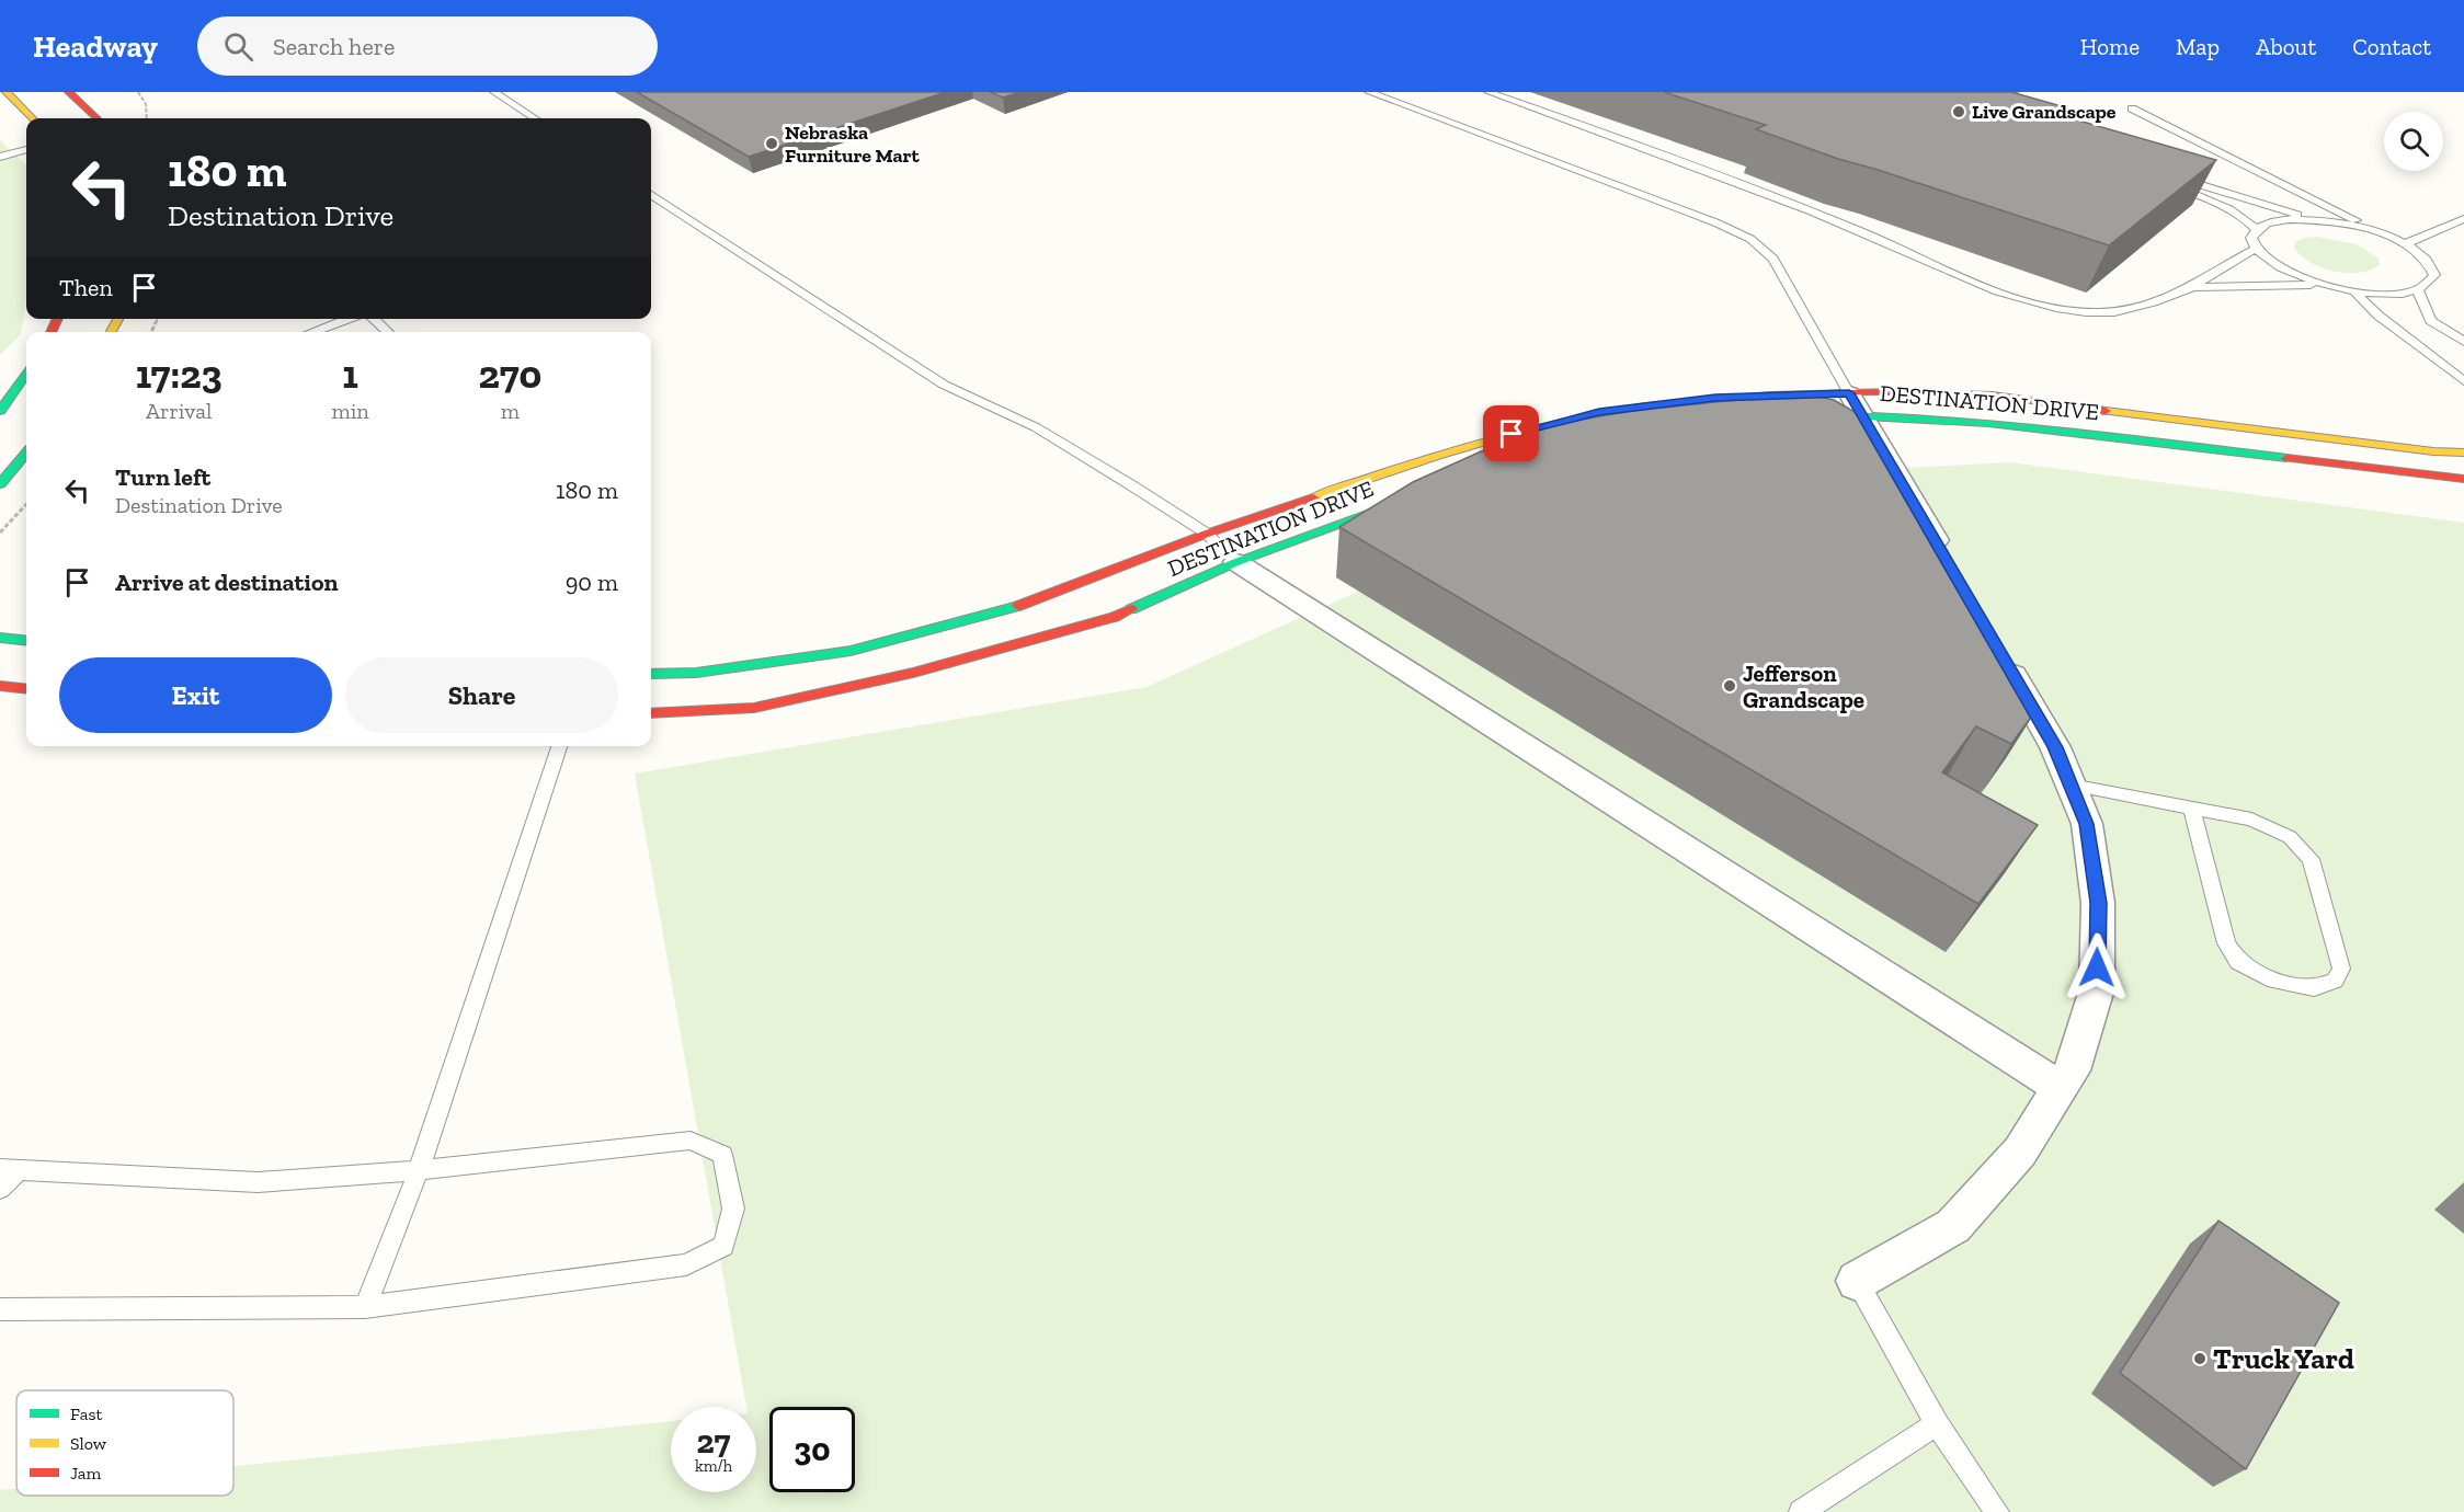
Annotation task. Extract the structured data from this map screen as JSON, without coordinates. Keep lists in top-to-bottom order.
{
  "streets": {
    "street": ["DESTINATION DRIVE"]
  },
  "places": [
    "Live Grandscape",
    "Nebraska Furniture Mart",
    "Jefferson Grandscape",
    "Truck Yard"
  ],
  "legend": ["Fast", "Slow", "Jam"],
  "page": {
    "header": "Headway",
    "search": "Search here",
    "nav": [
      "Home",
      "Map",
      "About",
      "Contact"
    ],
    "turn": ["180 m", "Destination Drive"],
    "then": "Then",
    "eta": [
      "17:23",
      "Arrival",
      "1",
      "min",
      "270",
      "m"
    ],
    "list": [
      {
        "name": "Turn left",
        "note": "Destination Drive",
        "value": "180 m"
      },
      {
        "name": "Arrive at destination",
        "value": "90 m"
      }
    ],
    "buttons": ["Exit", "Share"],
    "speed": "27 km/h",
    "limit": "30"
  }
}
